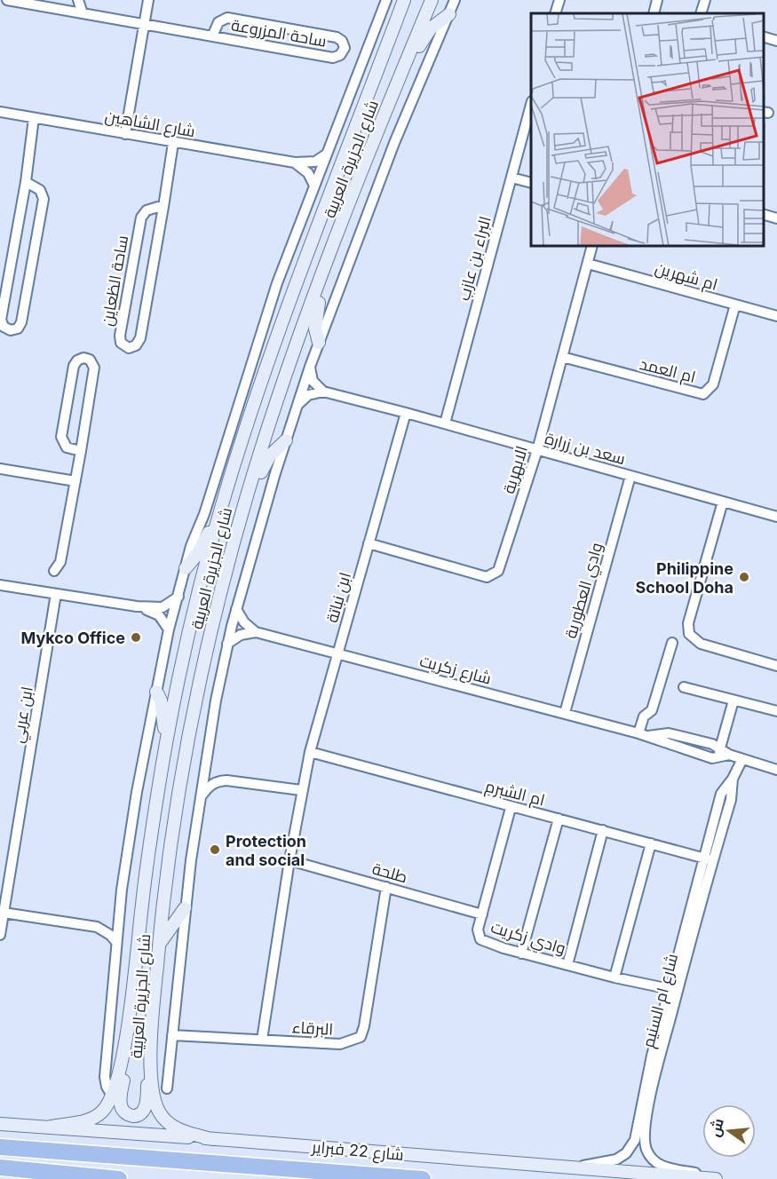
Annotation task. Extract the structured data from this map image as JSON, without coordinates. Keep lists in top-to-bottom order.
{
  "streets": {
    "highway": ["شارع 22 فبراير"],
    "main road": ["شارع الجزيرة العربية"],
    "street": [
      "ساحة المزروعة",
      "شارع الشاهين",
      "البراء بن عازب",
      "ام شهرين",
      "ساحة الظعاين",
      "ام العمد",
      "سعد بن زرارة",
      "الابهرية",
      "وادي العطورية",
      "ابن نباتة",
      "شارع زكريت",
      "ابن عربي",
      "ام الشبرم",
      "طلحة",
      "وادي زكريت",
      "شارع ام السنيم",
      "البرقاء"
    ]
  },
  "crossings": [
    ["شارع الشاهين", "شارع الجزيرة العربية"],
    ["شارع الشاهين", "ساحة الظعاين"],
    ["شارع الجزيرة العربية", "البرقاء"],
    ["شارع الجزيرة العربية", "شارع 22 فبراير"],
    ["البراء بن عازب", "سعد بن زرارة"],
    ["ام شهرين", "ام العمد"],
    ["ام شهرين", "الابهرية"],
    ["ام العمد", "الابهرية"],
    ["سعد بن زرارة", "الابهرية"],
    ["سعد بن زرارة", "وادي العطورية"],
    ["سعد بن زرارة", "ابن نباتة"],
    ["الابهرية", "ابن نباتة"],
    ["وادي العطورية", "شارع زكريت"],
    ["ابن نباتة", "شارع زكريت"],
    ["ابن نباتة", "ام الشبرم"],
    ["ابن نباتة", "طلحة"],
    ["ابن نباتة", "البرقاء"],
    ["شارع زكريت", "شارع ام السنيم"],
    ["ام الشبرم", "وادي زكريت"],
    ["ام الشبرم", "شارع ام السنيم"],
    ["طلحة", "وادي زكريت"],
    ["طلحة", "البرقاء"],
    ["وادي زكريت", "شارع ام السنيم"],
    ["شارع ام السنيم", "شارع 22 فبراير"]
  ],
  "places": ["Philippine School Doha", "Mykco Office", "Protection and social"],
  "north": "left"
}
